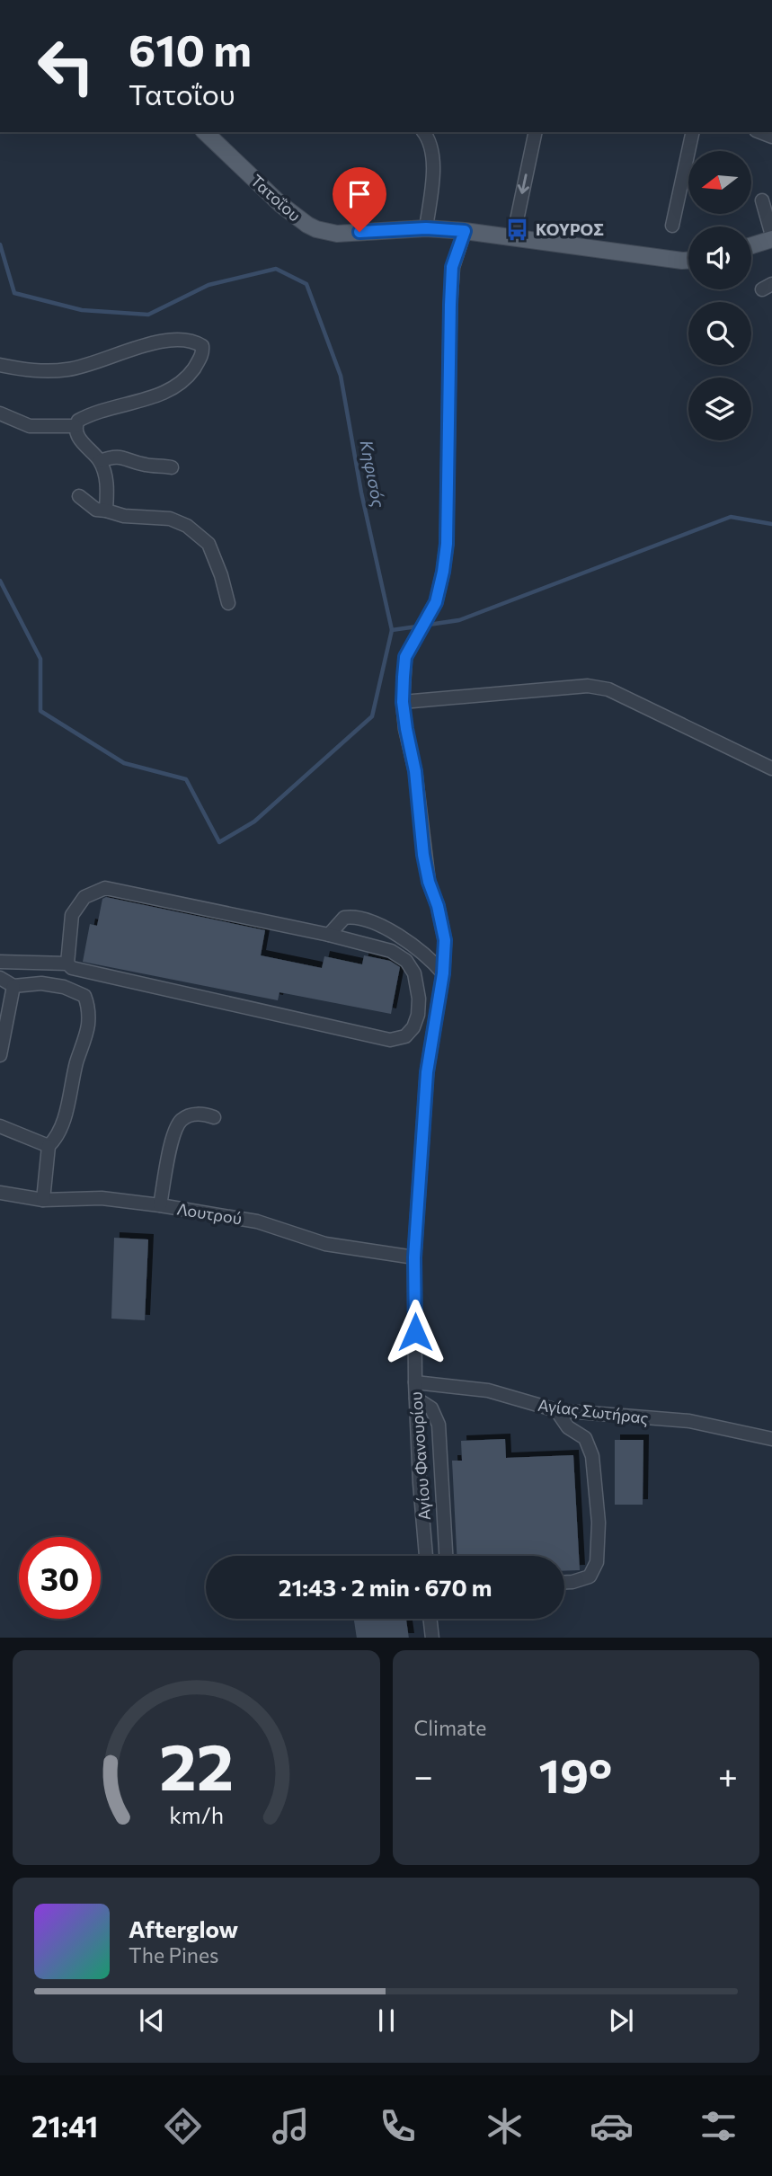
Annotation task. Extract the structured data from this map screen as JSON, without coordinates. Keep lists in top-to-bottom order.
{
  "streets": {
    "main road": ["Τατοΐου"],
    "street": ["Λουτρού", "Αγίας Σωτήρας", "Αγίου Φανουρίου"]
  },
  "crossings": [
    ["Τατοΐου", "Αγίου Φανουρίου"],
    ["Λουτρού", "Αγίου Φανουρίου"],
    ["Αγίας Σωτήρας", "Αγίου Φανουρίου"]
  ],
  "water": ["Κηφισός"],
  "places": {
    "bus stop": ["ΚΟΥΡΟΣ"]
  },
  "north": "left",
  "page": {
    "turn": ["610 m", "Τατοΐου"],
    "limit": "30",
    "trip": "21:43 · 2 min · 670 m",
    "tile": "Climate",
    "heat": ["−", "19°", "+"],
    "song": ["Afterglow", "The Pines"],
    "tabs": "21:41",
    "gauge": ["22", "km/h"]
  }
}
